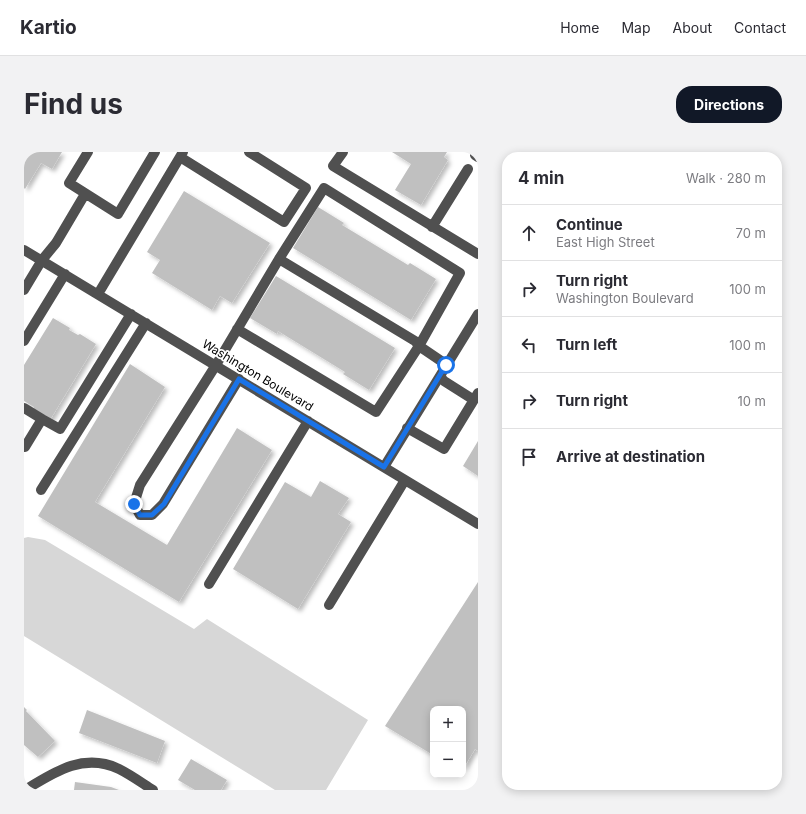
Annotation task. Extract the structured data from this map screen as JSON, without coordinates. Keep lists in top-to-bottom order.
{
  "streets": {
    "street": ["Washington Boulevard"]
  },
  "page": {
    "header": "Kartio",
    "nav": [
      "Home",
      "Map",
      "About",
      "Contact"
    ],
    "buttons": "Directions",
    "title": "Find us",
    "heading": ["4 min", "Walk · 280 m"],
    "list": [
      ["Continue", "East High Street", "70 m"],
      ["Turn right", "Washington Boulevard", "100 m"],
      ["Turn left", "100 m"],
      ["Turn right", "10 m"],
      "Arrive at destination"
    ],
    "map_buttons": ["+", "−"]
  }
}
